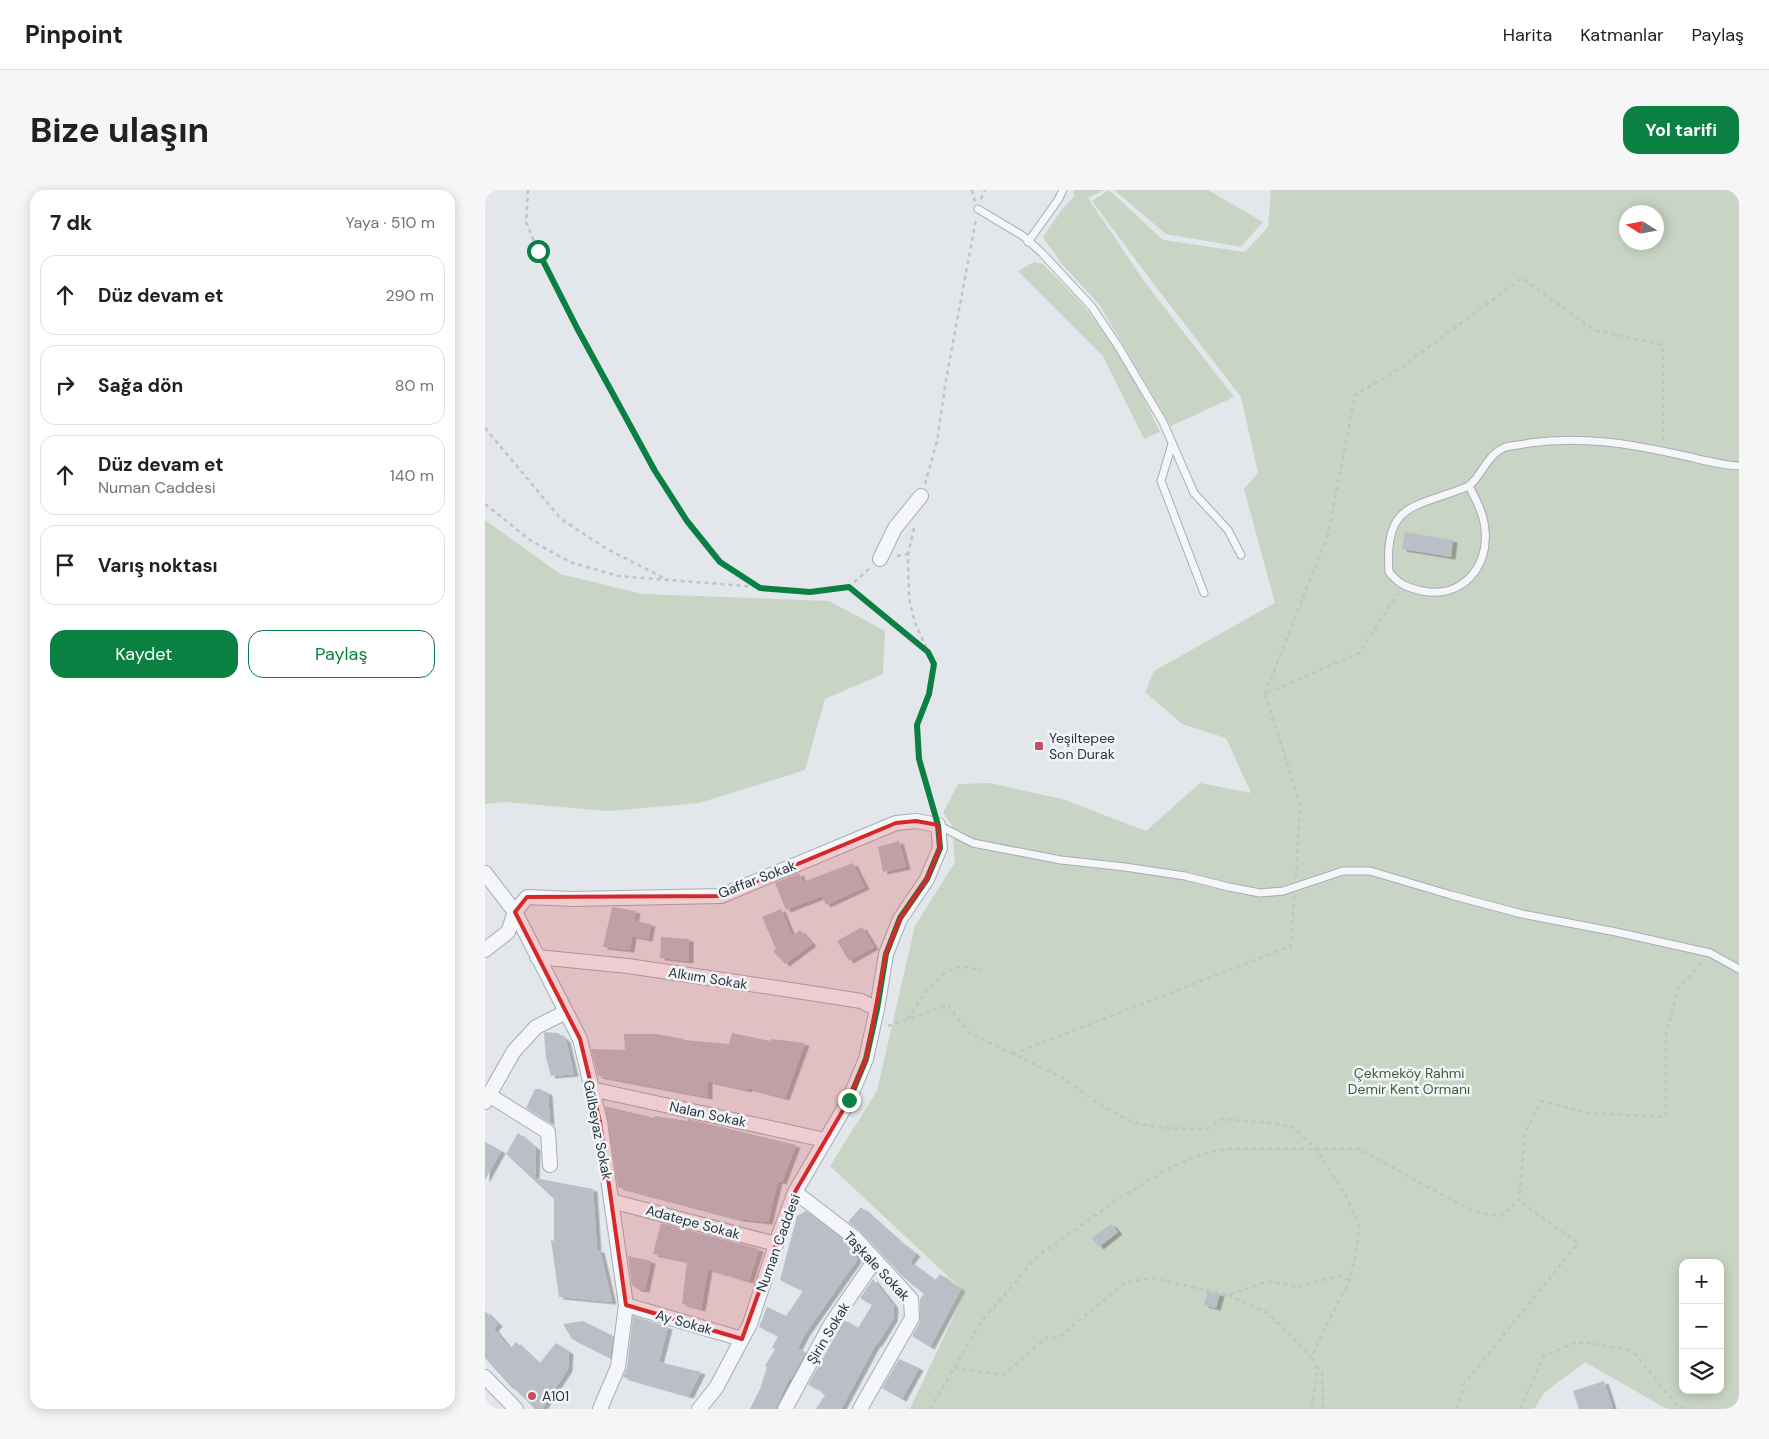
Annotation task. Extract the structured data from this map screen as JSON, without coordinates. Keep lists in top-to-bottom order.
{
  "streets": {
    "street": [
      "Gaffar Sokak",
      "Alkıım Sokak",
      "Nalan Sokak",
      "Gülbeyaz Sokak",
      "Adatepe Sokak",
      "Numan Caddesi",
      "Taşkale Sokak",
      "Ay Sokak",
      "Şirin Sokak"
    ]
  },
  "crossings": [
    ["Gaffar Sokak", "Gülbeyaz Sokak"],
    ["Gaffar Sokak", "Numan Caddesi"],
    ["Alkıım Sokak", "Gülbeyaz Sokak"],
    ["Alkıım Sokak", "Numan Caddesi"],
    ["Nalan Sokak", "Gülbeyaz Sokak"],
    ["Nalan Sokak", "Numan Caddesi"],
    ["Gülbeyaz Sokak", "Adatepe Sokak"],
    ["Gülbeyaz Sokak", "Ay Sokak"],
    ["Adatepe Sokak", "Numan Caddesi"],
    ["Numan Caddesi", "Taşkale Sokak"],
    ["Numan Caddesi", "Ay Sokak"],
    ["Taşkale Sokak", "Şirin Sokak"]
  ],
  "parks": ["Çekmeköy Rahmi Demir Kent Ormanı"],
  "places": {
    "transit": ["Yeşiltepee Son Durak"],
    "other": ["A101"]
  },
  "north": "left",
  "page": {
    "header": "Pinpoint",
    "nav": ["Harita", "Katmanlar", "Paylaş"],
    "buttons": [
      "Yol tarifi",
      ["Kaydet", "Paylaş"]
    ],
    "title": "Bize ulaşın",
    "heading": ["7 dk", "Yaya · 510 m"],
    "list": [
      ["Düz devam et", "290 m"],
      ["Sağa dön", "80 m"],
      ["Düz devam et", "Numan Caddesi", "140 m"],
      "Varış noktası"
    ],
    "map_buttons": ["+", "−"]
  }
}
